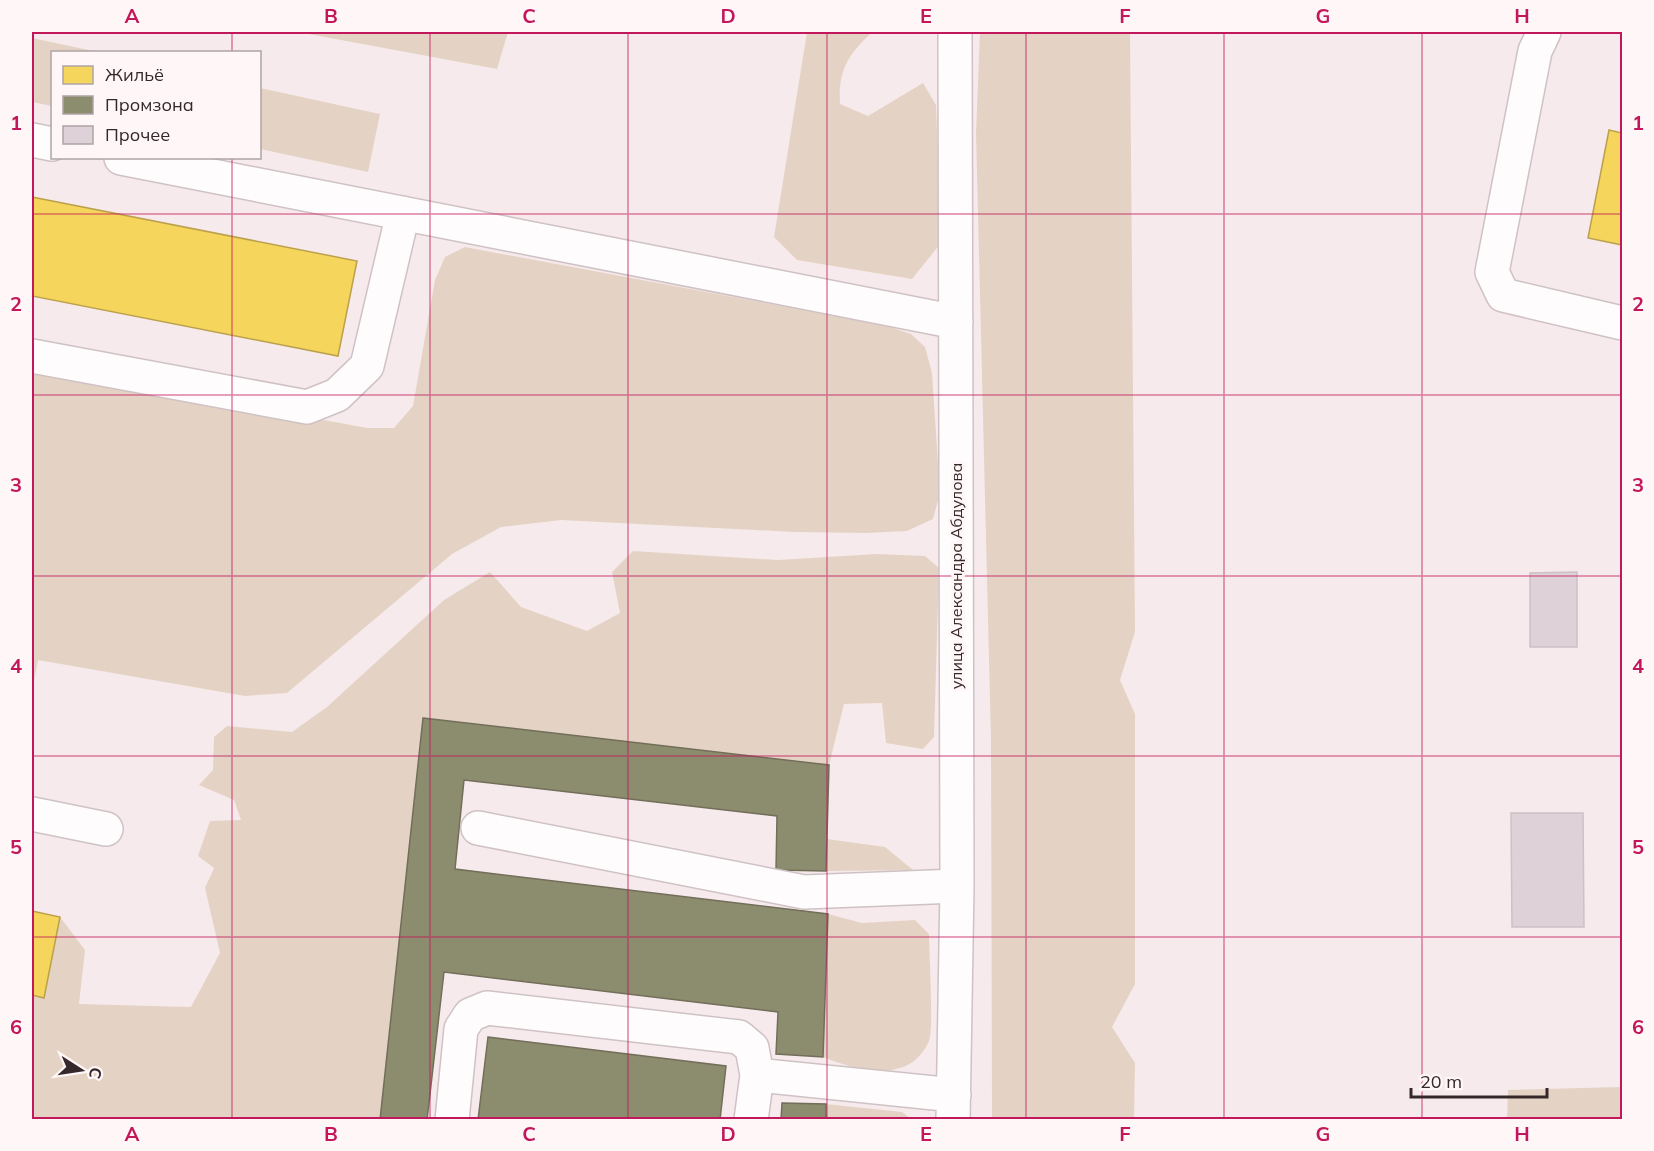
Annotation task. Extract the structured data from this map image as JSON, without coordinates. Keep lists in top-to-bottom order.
{
  "streets": {
    "street": ["улица Александра Абдулова"]
  },
  "legend": ["Жильё", "Промзона", "Прочее"],
  "scale_bar": "20 m",
  "north": "right",
  "grid": {
    "columns": [
      "A",
      "B",
      "C",
      "D",
      "E",
      "F",
      "G",
      "H"
    ],
    "rows": [
      "1",
      "2",
      "3",
      "4",
      "5",
      "6"
    ]
  }
}
